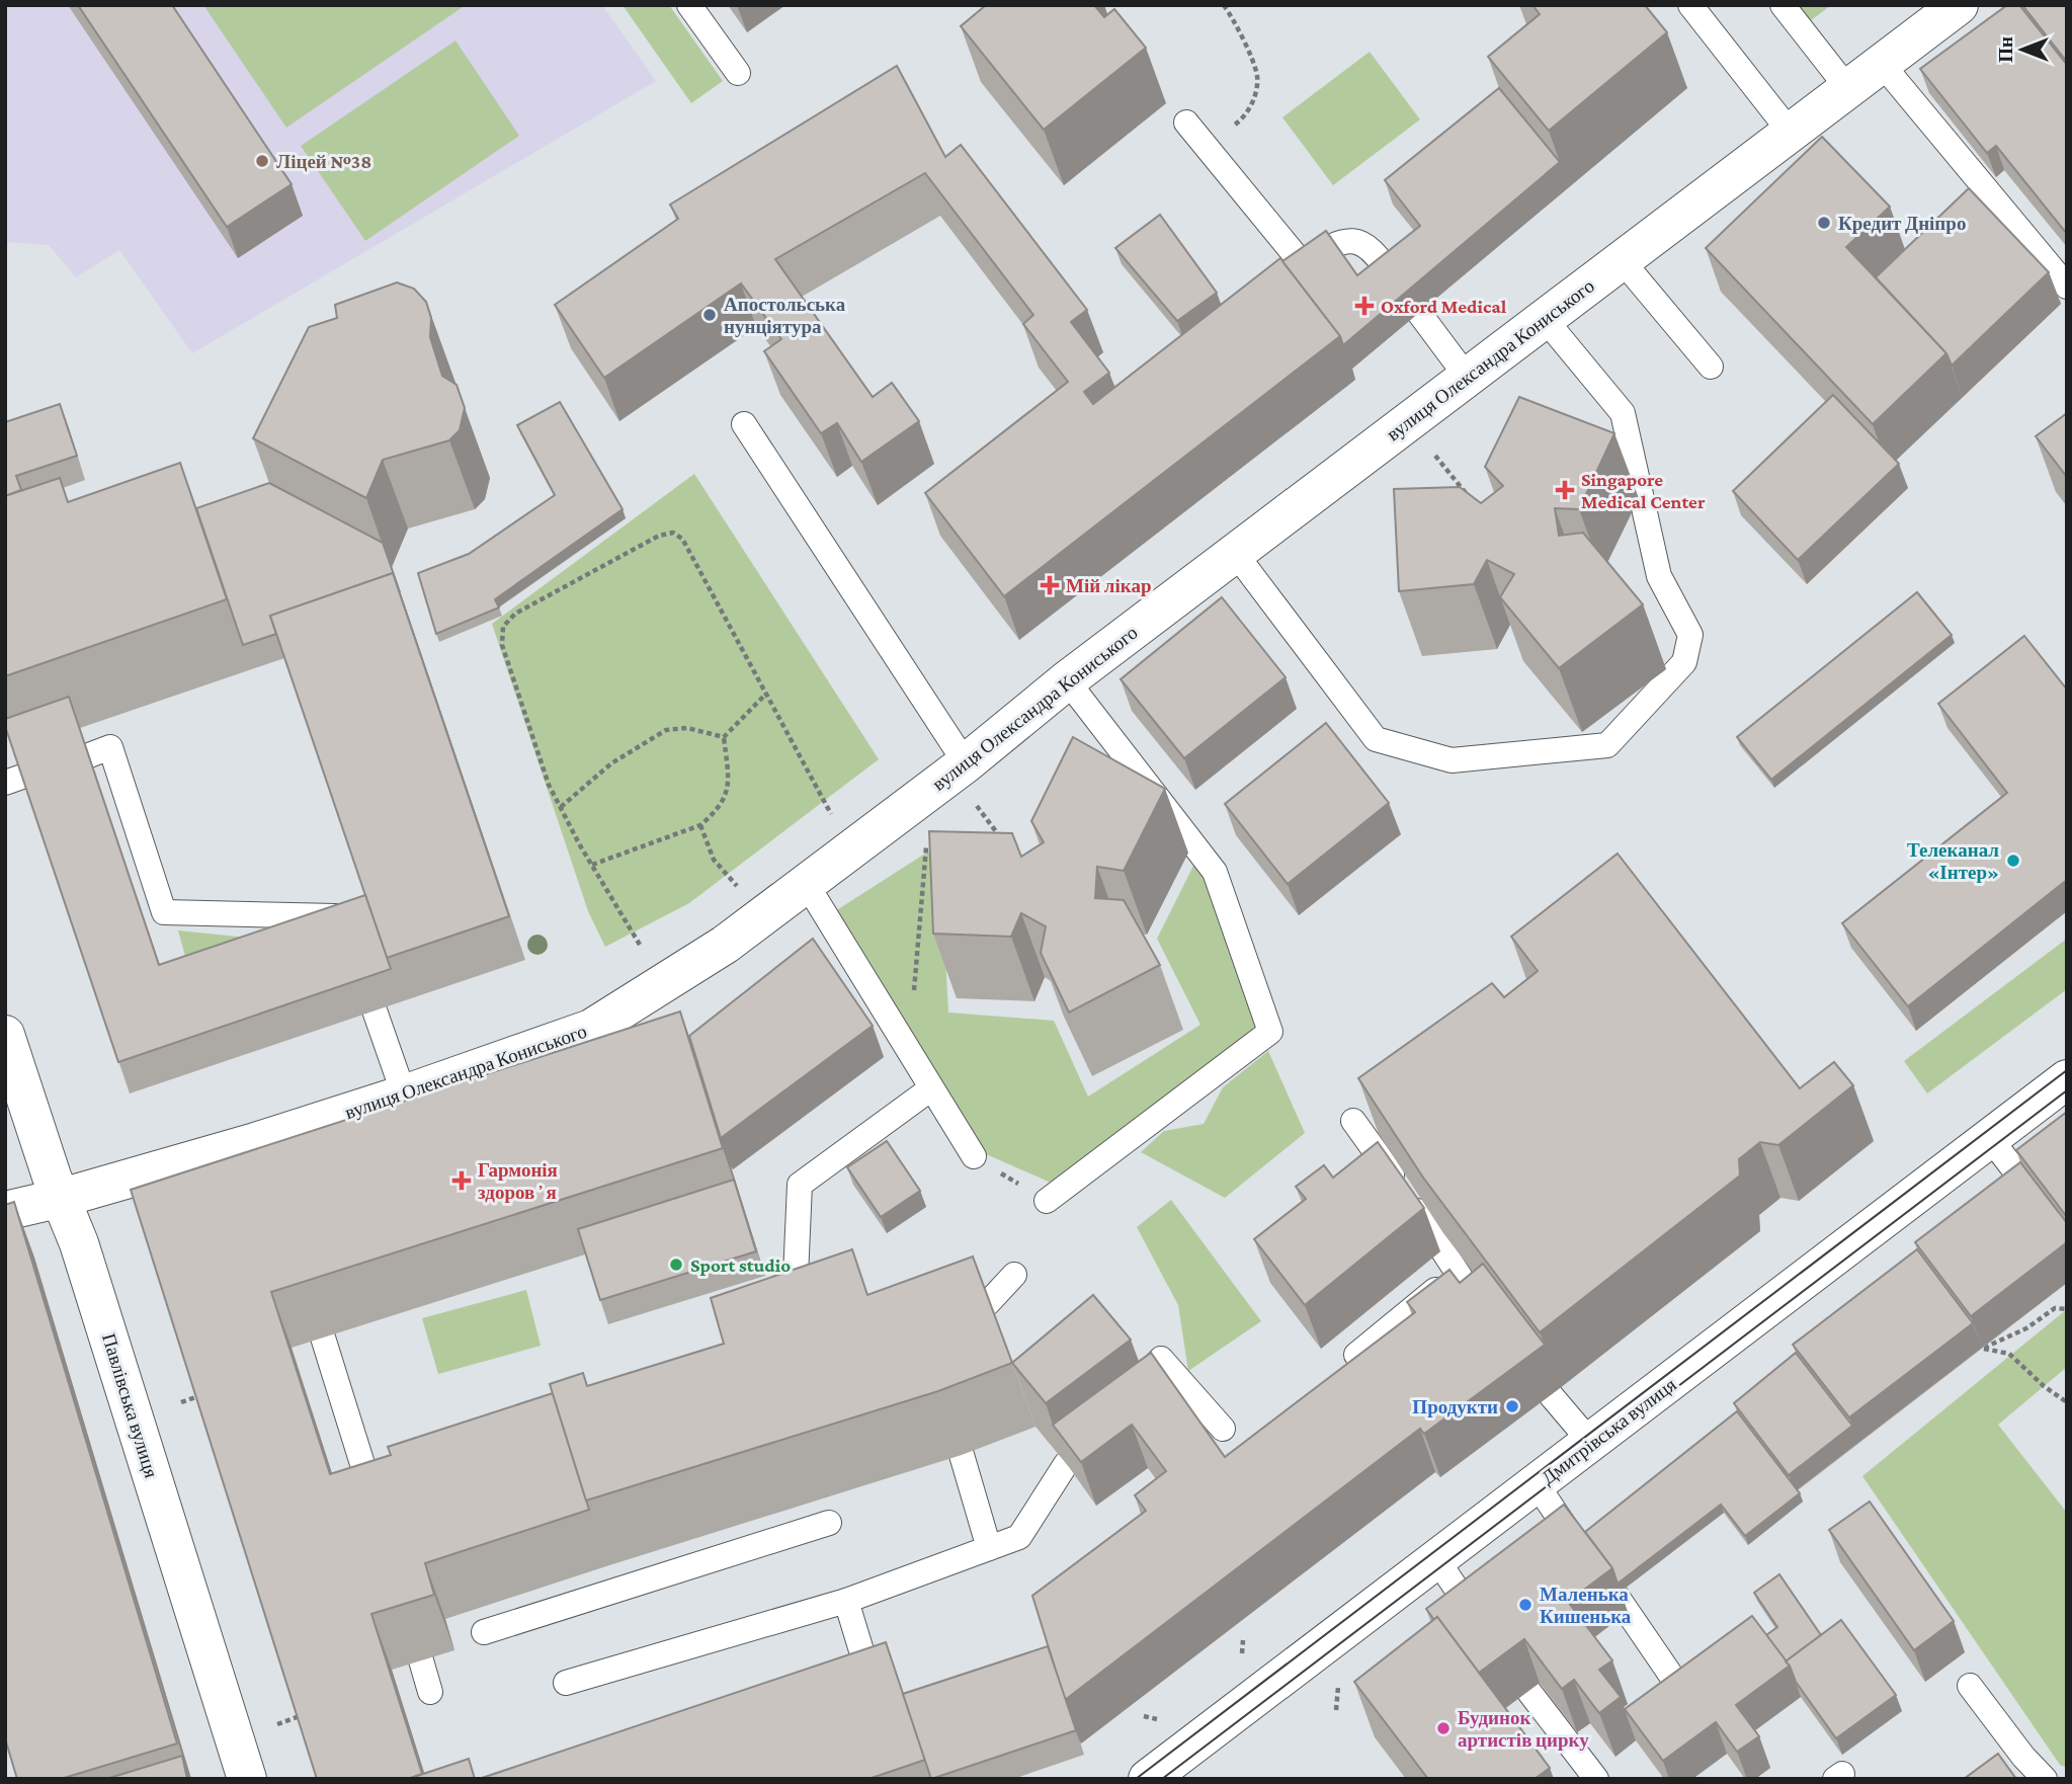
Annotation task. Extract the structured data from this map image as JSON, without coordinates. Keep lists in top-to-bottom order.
{
  "streets": {
    "street": ["вулиця Олександра Кониського", "Павлівська вулиця", "Дмитрівська вулиця"]
  },
  "crossings": [
    ["вулиця Олександра Кониського", "Павлівська вулиця"]
  ],
  "places": {
    "other": [
      "Ліцей №38",
      "Кредит Дніпро",
      "Апостольська нунціятура",
      "Телеканал «Інтер»",
      "Sport studio",
      "Продукти",
      "Маленька Кишенька",
      "Будинок артистів цирку"
    ],
    "health": [
      "Oxford Medical",
      "Singapore Medical Center",
      "Мій лікар",
      "Гармонія здоровʼя"
    ]
  },
  "north": "left"
}
